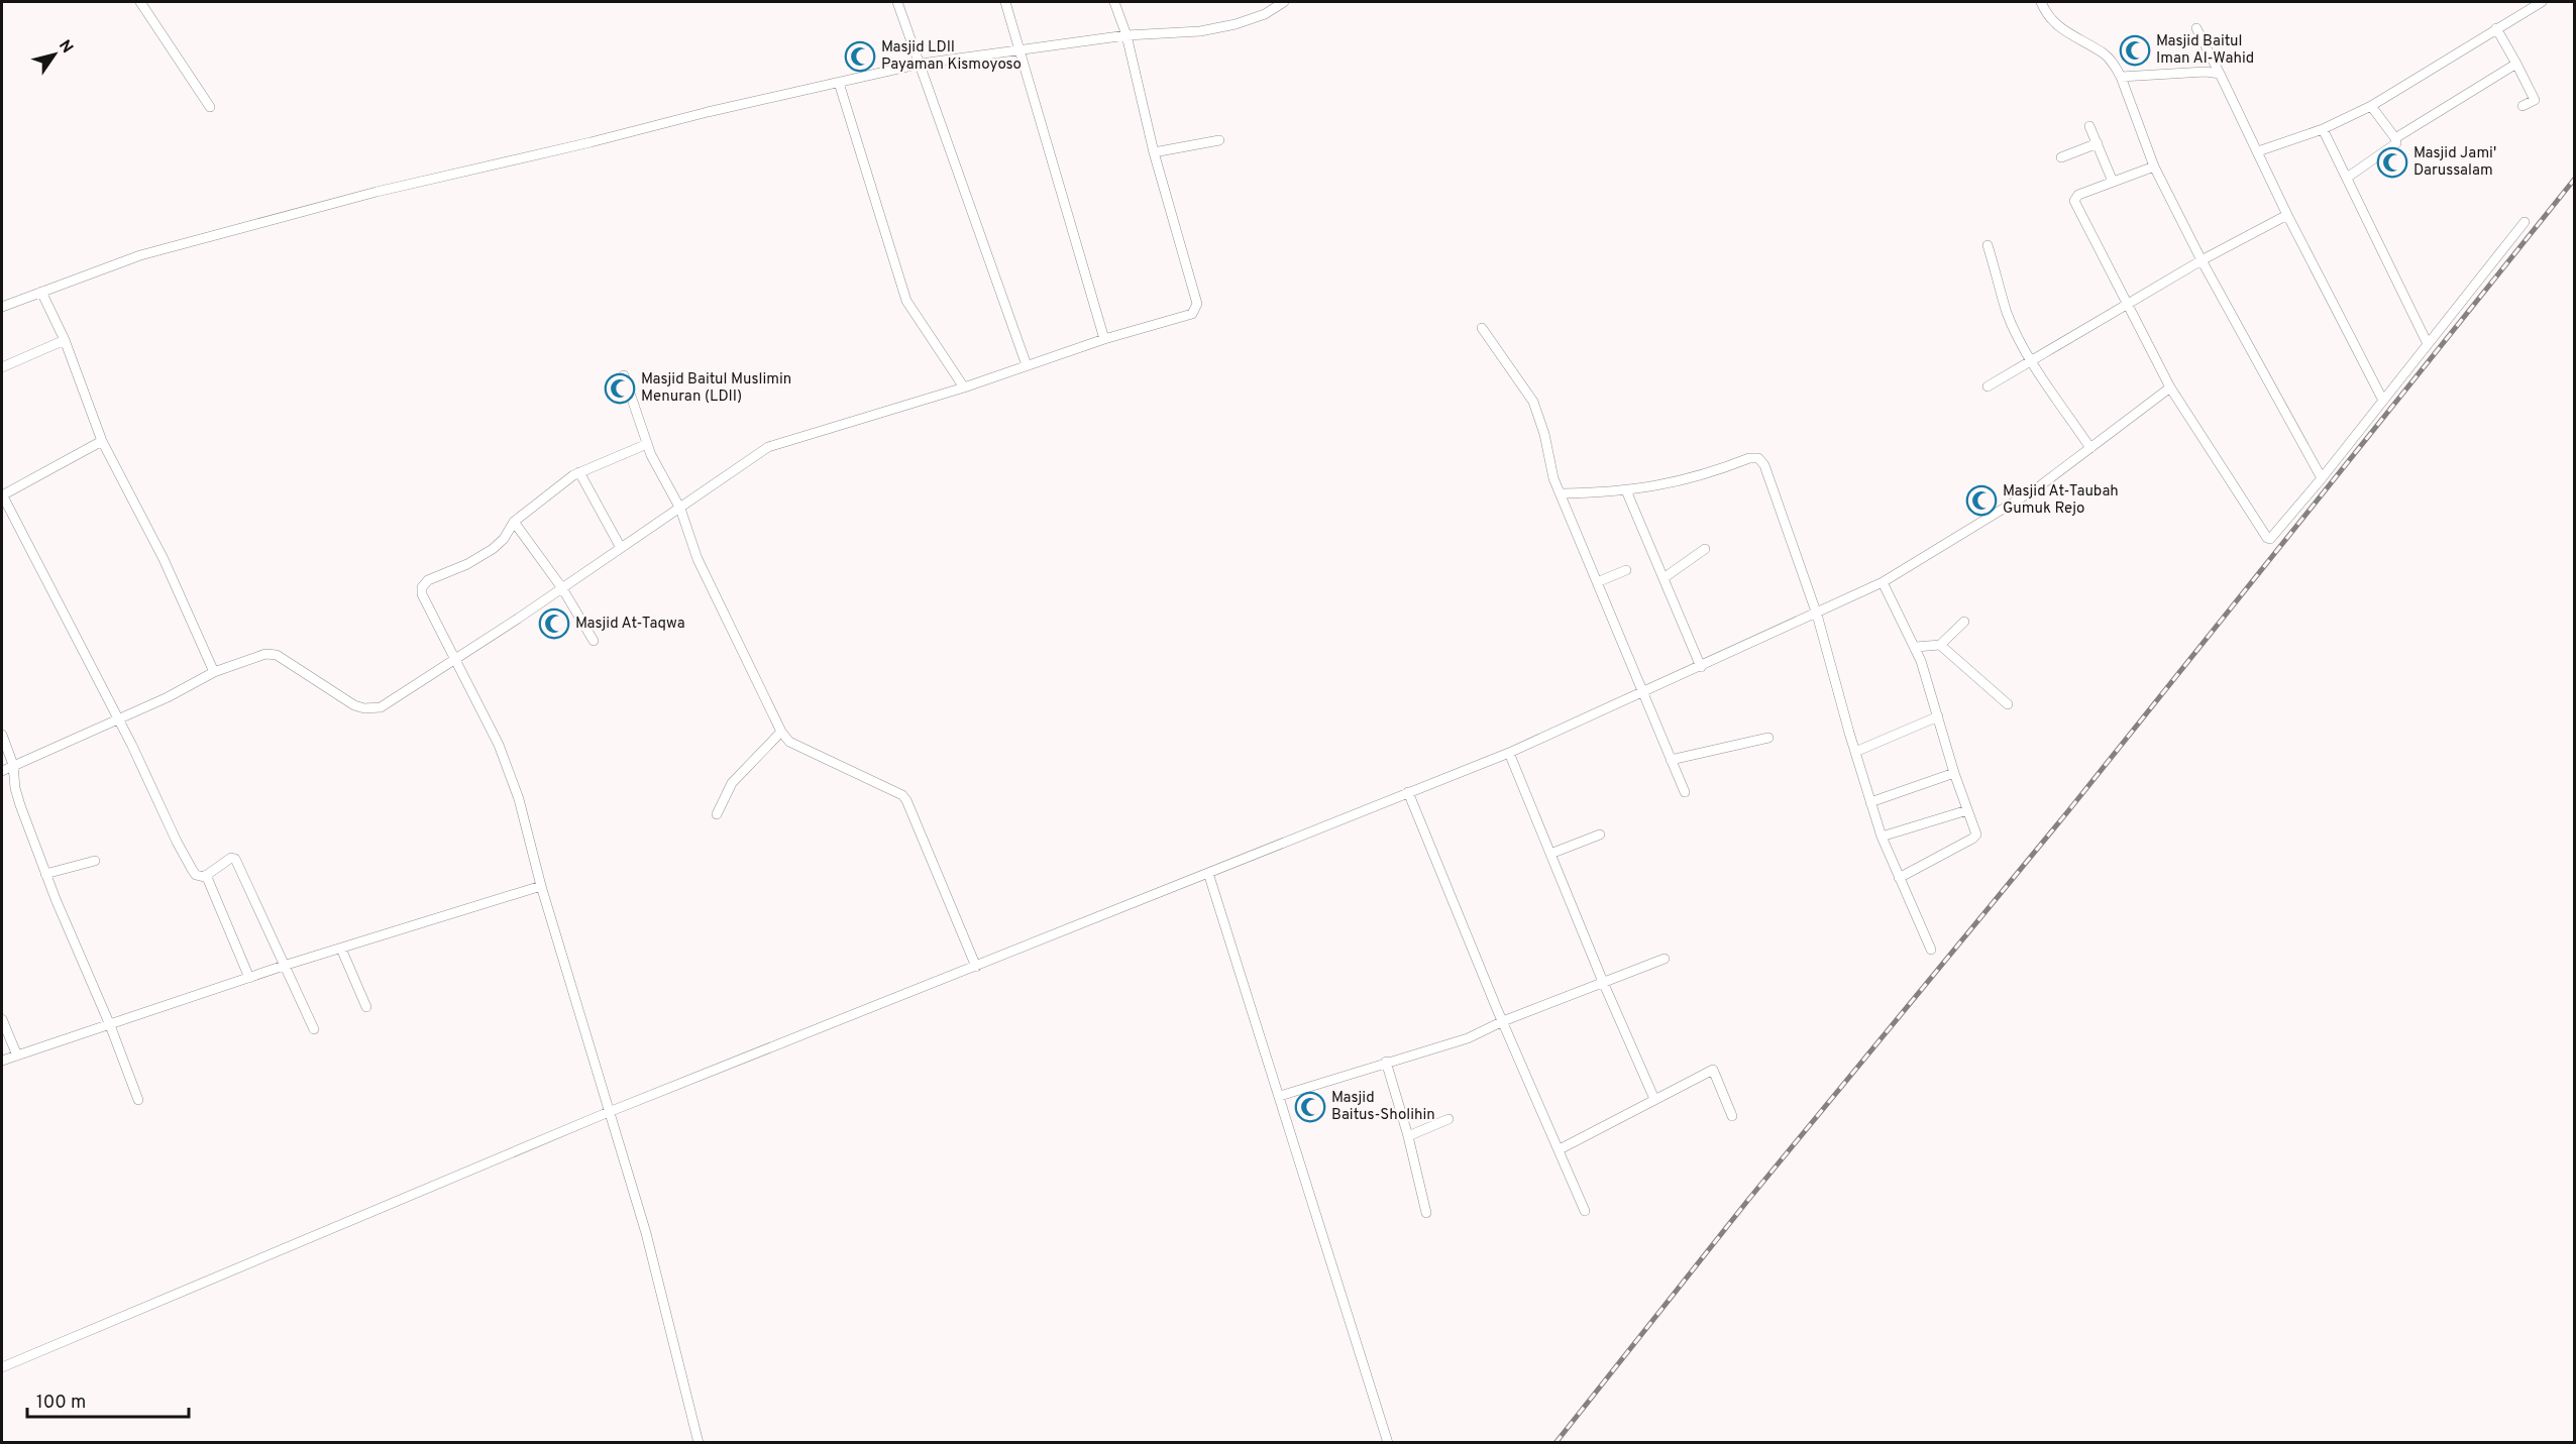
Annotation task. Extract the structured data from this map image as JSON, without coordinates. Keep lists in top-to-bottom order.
{
  "places": {
    "mosque": [
      "Masjid Baitul Iman Al-Wahid",
      "Masjid LDII Payaman Kismoyoso",
      "Masjid Jami' Darussalam",
      "Masjid Baitul Muslimin Menuran (LDII)",
      "Masjid At-Taubah Gumuk Rejo",
      "Masjid At-Taqwa",
      "Masjid Baitus-Sholihin"
    ]
  },
  "scale_bar": "100 m",
  "north": "top right"
}
